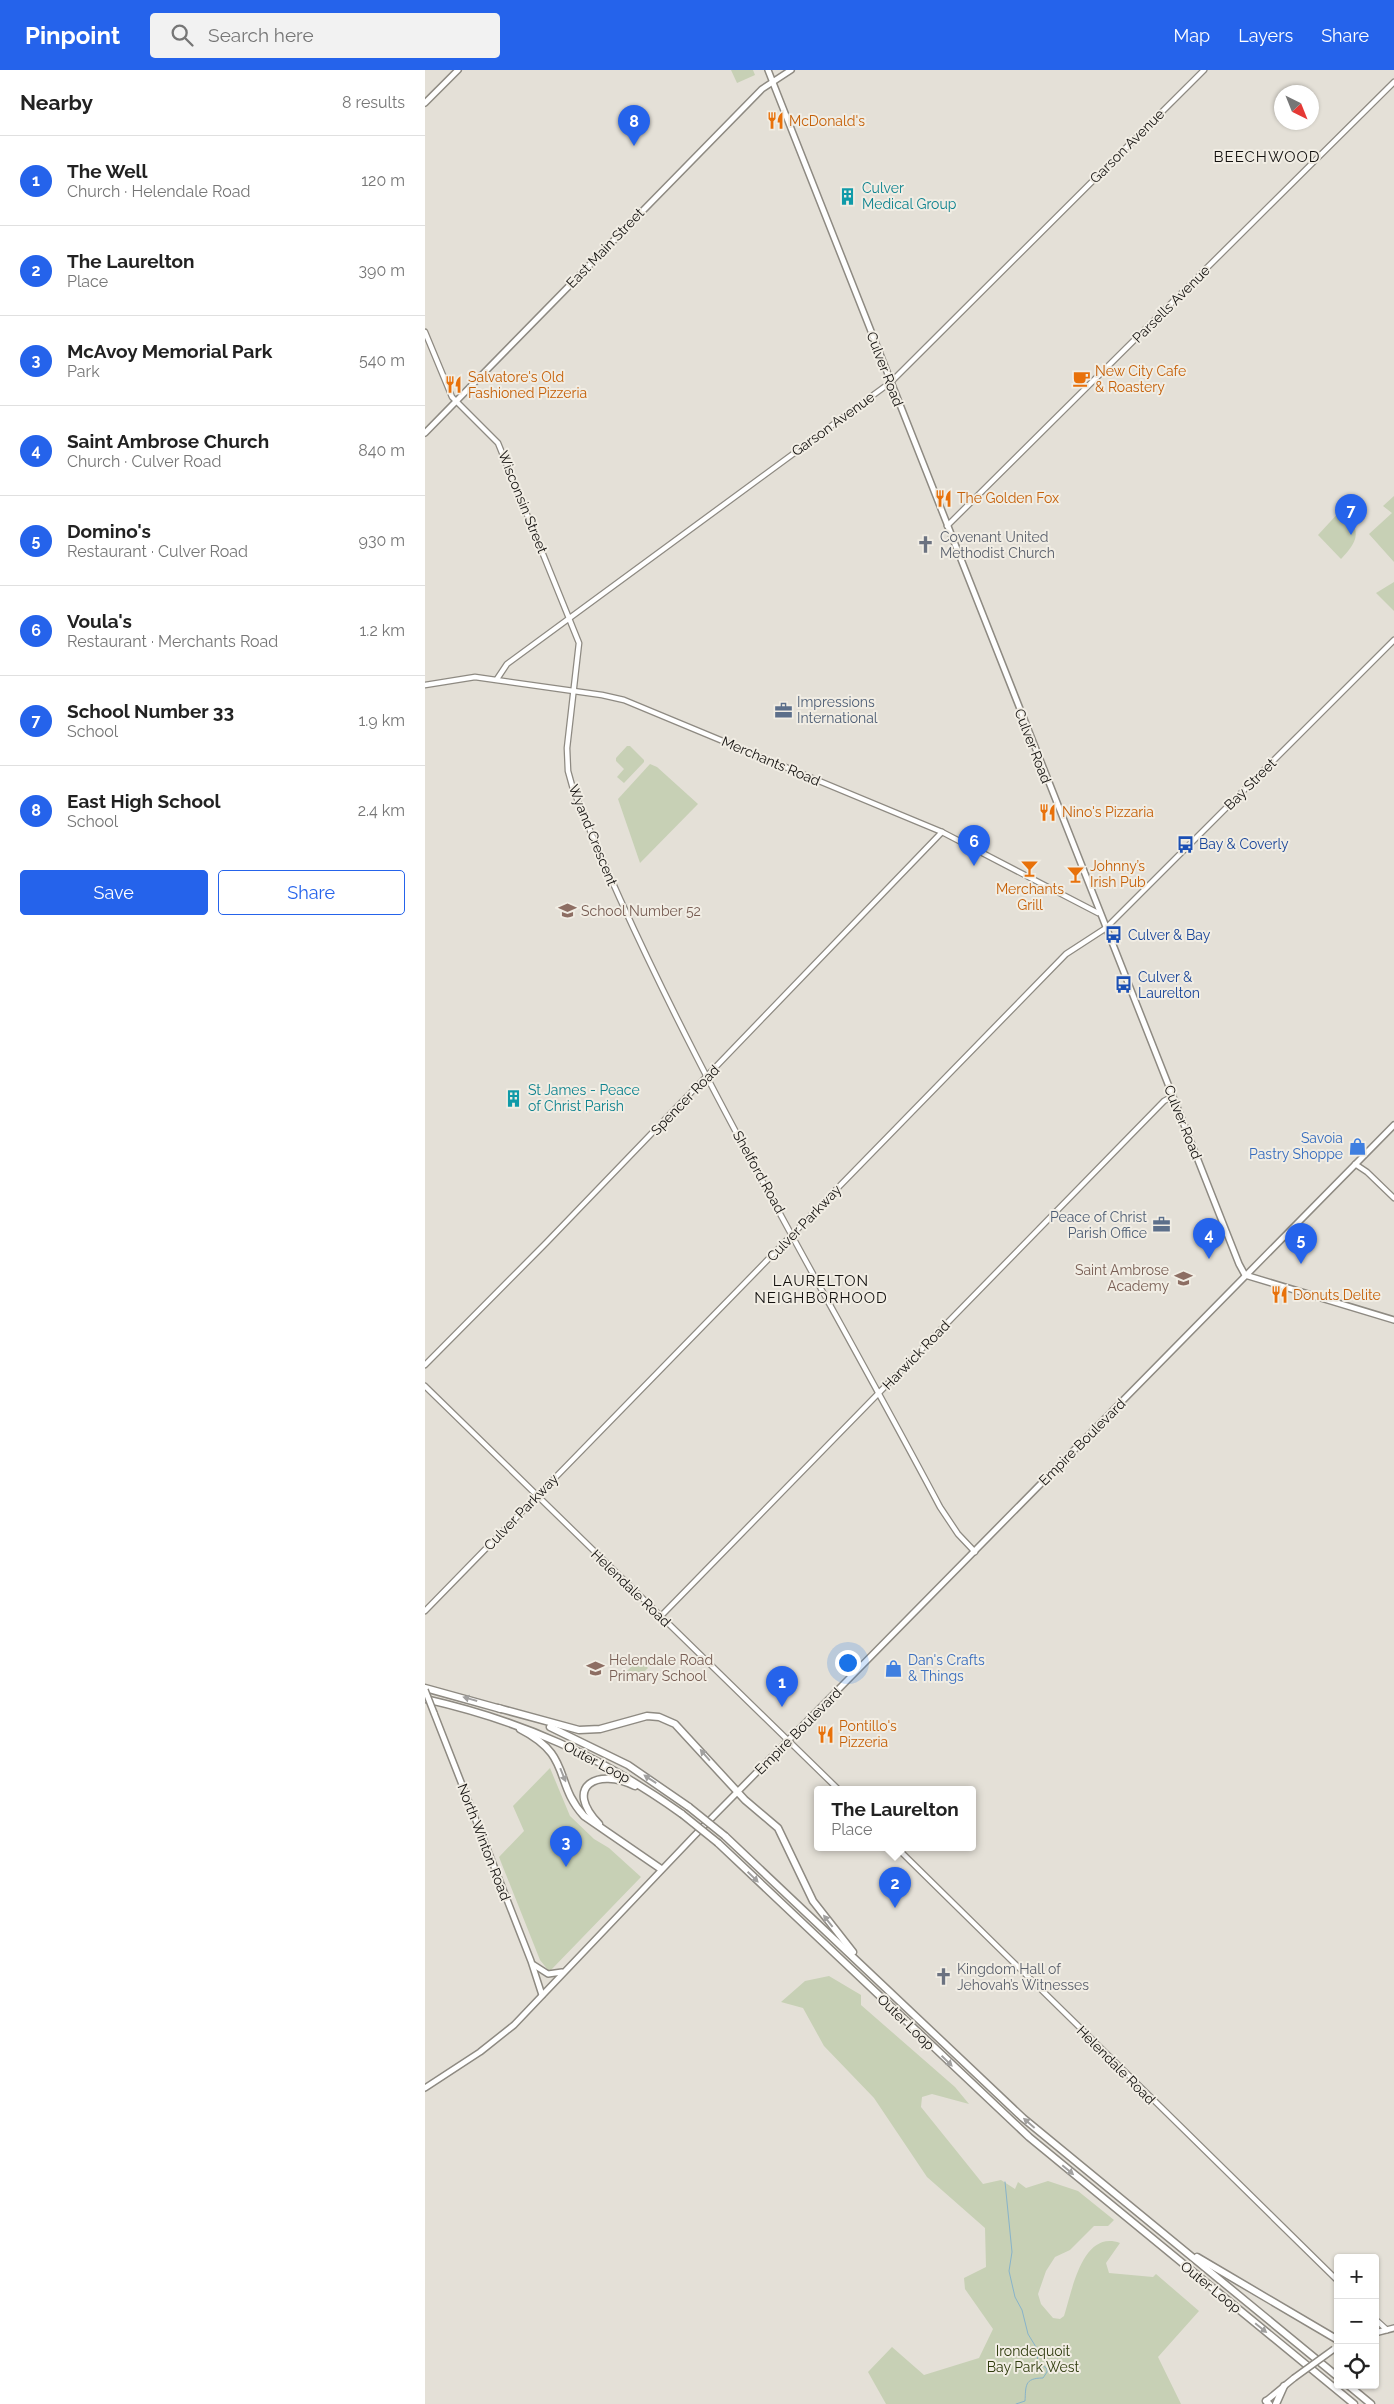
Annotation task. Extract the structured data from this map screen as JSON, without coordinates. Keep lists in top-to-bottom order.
{
  "streets": {
    "highway": ["Outer Loop"],
    "main road": [
      "East Main Street",
      "Culver Road",
      "Empire Boulevard",
      "North Winton Road"
    ],
    "street": [
      "Garson Avenue",
      "Parsells Avenue",
      "Wisconsin Street",
      "Merchants Road",
      "Bay Street",
      "Wyand Crescent",
      "Spencer Road",
      "Shelford Road",
      "Culver Parkway",
      "Harwick Road",
      "Helendale Road"
    ]
  },
  "crossings": [
    ["Garson Avenue", "Culver Road"],
    ["Garson Avenue", "Wisconsin Street"],
    ["Garson Avenue", "Merchants Road"],
    ["East Main Street", "Culver Road"],
    ["East Main Street", "Wisconsin Street"],
    ["Parsells Avenue", "Culver Road"],
    ["Culver Road", "Merchants Road"],
    ["Culver Road", "Bay Street"],
    ["Culver Road", "Culver Parkway"],
    ["Culver Road", "Harwick Road"],
    ["Culver Road", "Empire Boulevard"],
    ["Wisconsin Street", "Merchants Road"],
    ["Wisconsin Street", "Wyand Crescent"],
    ["Merchants Road", "Wyand Crescent"],
    ["Merchants Road", "Spencer Road"],
    ["Bay Street", "Culver Parkway"],
    ["Wyand Crescent", "Shelford Road"],
    ["Spencer Road", "Shelford Road"],
    ["Shelford Road", "Culver Parkway"],
    ["Shelford Road", "Harwick Road"],
    ["Shelford Road", "Empire Boulevard"],
    ["Culver Parkway", "Helendale Road"],
    ["Harwick Road", "Helendale Road"],
    ["Empire Boulevard", "Helendale Road"],
    ["Empire Boulevard", "North Winton Road"],
    ["Outer Loop", "North Winton Road"]
  ],
  "districts": ["BEECHWOOD", "LAURELTON NEIGHBORHOOD"],
  "parks": ["Irondequoit Bay Park West"],
  "places": {
    "restaurant": [
      "McDonald's",
      "Salvatore's Old Fashioned Pizzeria",
      "The Golden Fox",
      "Nino's Pizzaria",
      "Donuts Delite",
      "Pontillo's Pizzeria"
    ],
    "building": ["Culver Medical Group", "St James - Peace of Christ Parish"],
    "cafe": ["New City Cafe & Roastery"],
    "church": ["Covenant United Methodist Church", "Kingdom Hall of Jehovah’s Witnesses"],
    "office": ["Impressions International", "Peace of Christ Parish Office"],
    "bus stop": ["Bay & Coverly", "Culver & Bay", "Culver & Laurelton"],
    "bar": ["Merchants Grill", "Johnny’s Irish Pub"],
    "school or university": ["School Number 52", "Saint Ambrose Academy", "Helendale Road Primary School"],
    "shop": ["Savoia Pastry Shoppe", "Dan's Crafts & Things"]
  },
  "north": "bottom right",
  "page": {
    "header": "Pinpoint",
    "search": "Search here",
    "nav": ["Map", "Layers", "Share"],
    "heading": ["Nearby", "8 results"],
    "pins": [
      "8",
      "7",
      "6",
      "4",
      "5",
      "1",
      "3",
      "2"
    ],
    "list": [
      {
        "mark": "1",
        "name": "The Well",
        "note": "Church · Helendale Road",
        "value": "120 m"
      },
      {
        "mark": "2",
        "name": "The Laurelton",
        "note": "Place",
        "value": "390 m"
      },
      {
        "mark": "3",
        "name": "McAvoy Memorial Park",
        "note": "Park",
        "value": "540 m"
      },
      {
        "mark": "4",
        "name": "Saint Ambrose Church",
        "note": "Church · Culver Road",
        "value": "840 m"
      },
      {
        "mark": "5",
        "name": "Domino's",
        "note": "Restaurant · Culver Road",
        "value": "930 m"
      },
      {
        "mark": "6",
        "name": "Voula's",
        "note": "Restaurant · Merchants Road",
        "value": "1.2 km"
      },
      {
        "mark": "7",
        "name": "School Number 33",
        "note": "School",
        "value": "1.9 km"
      },
      {
        "mark": "8",
        "name": "East High School",
        "note": "School",
        "value": "2.4 km"
      }
    ],
    "buttons": ["Save", "Share"],
    "popup": ["The Laurelton", "Place"],
    "map_buttons": ["+", "−"]
  }
}
